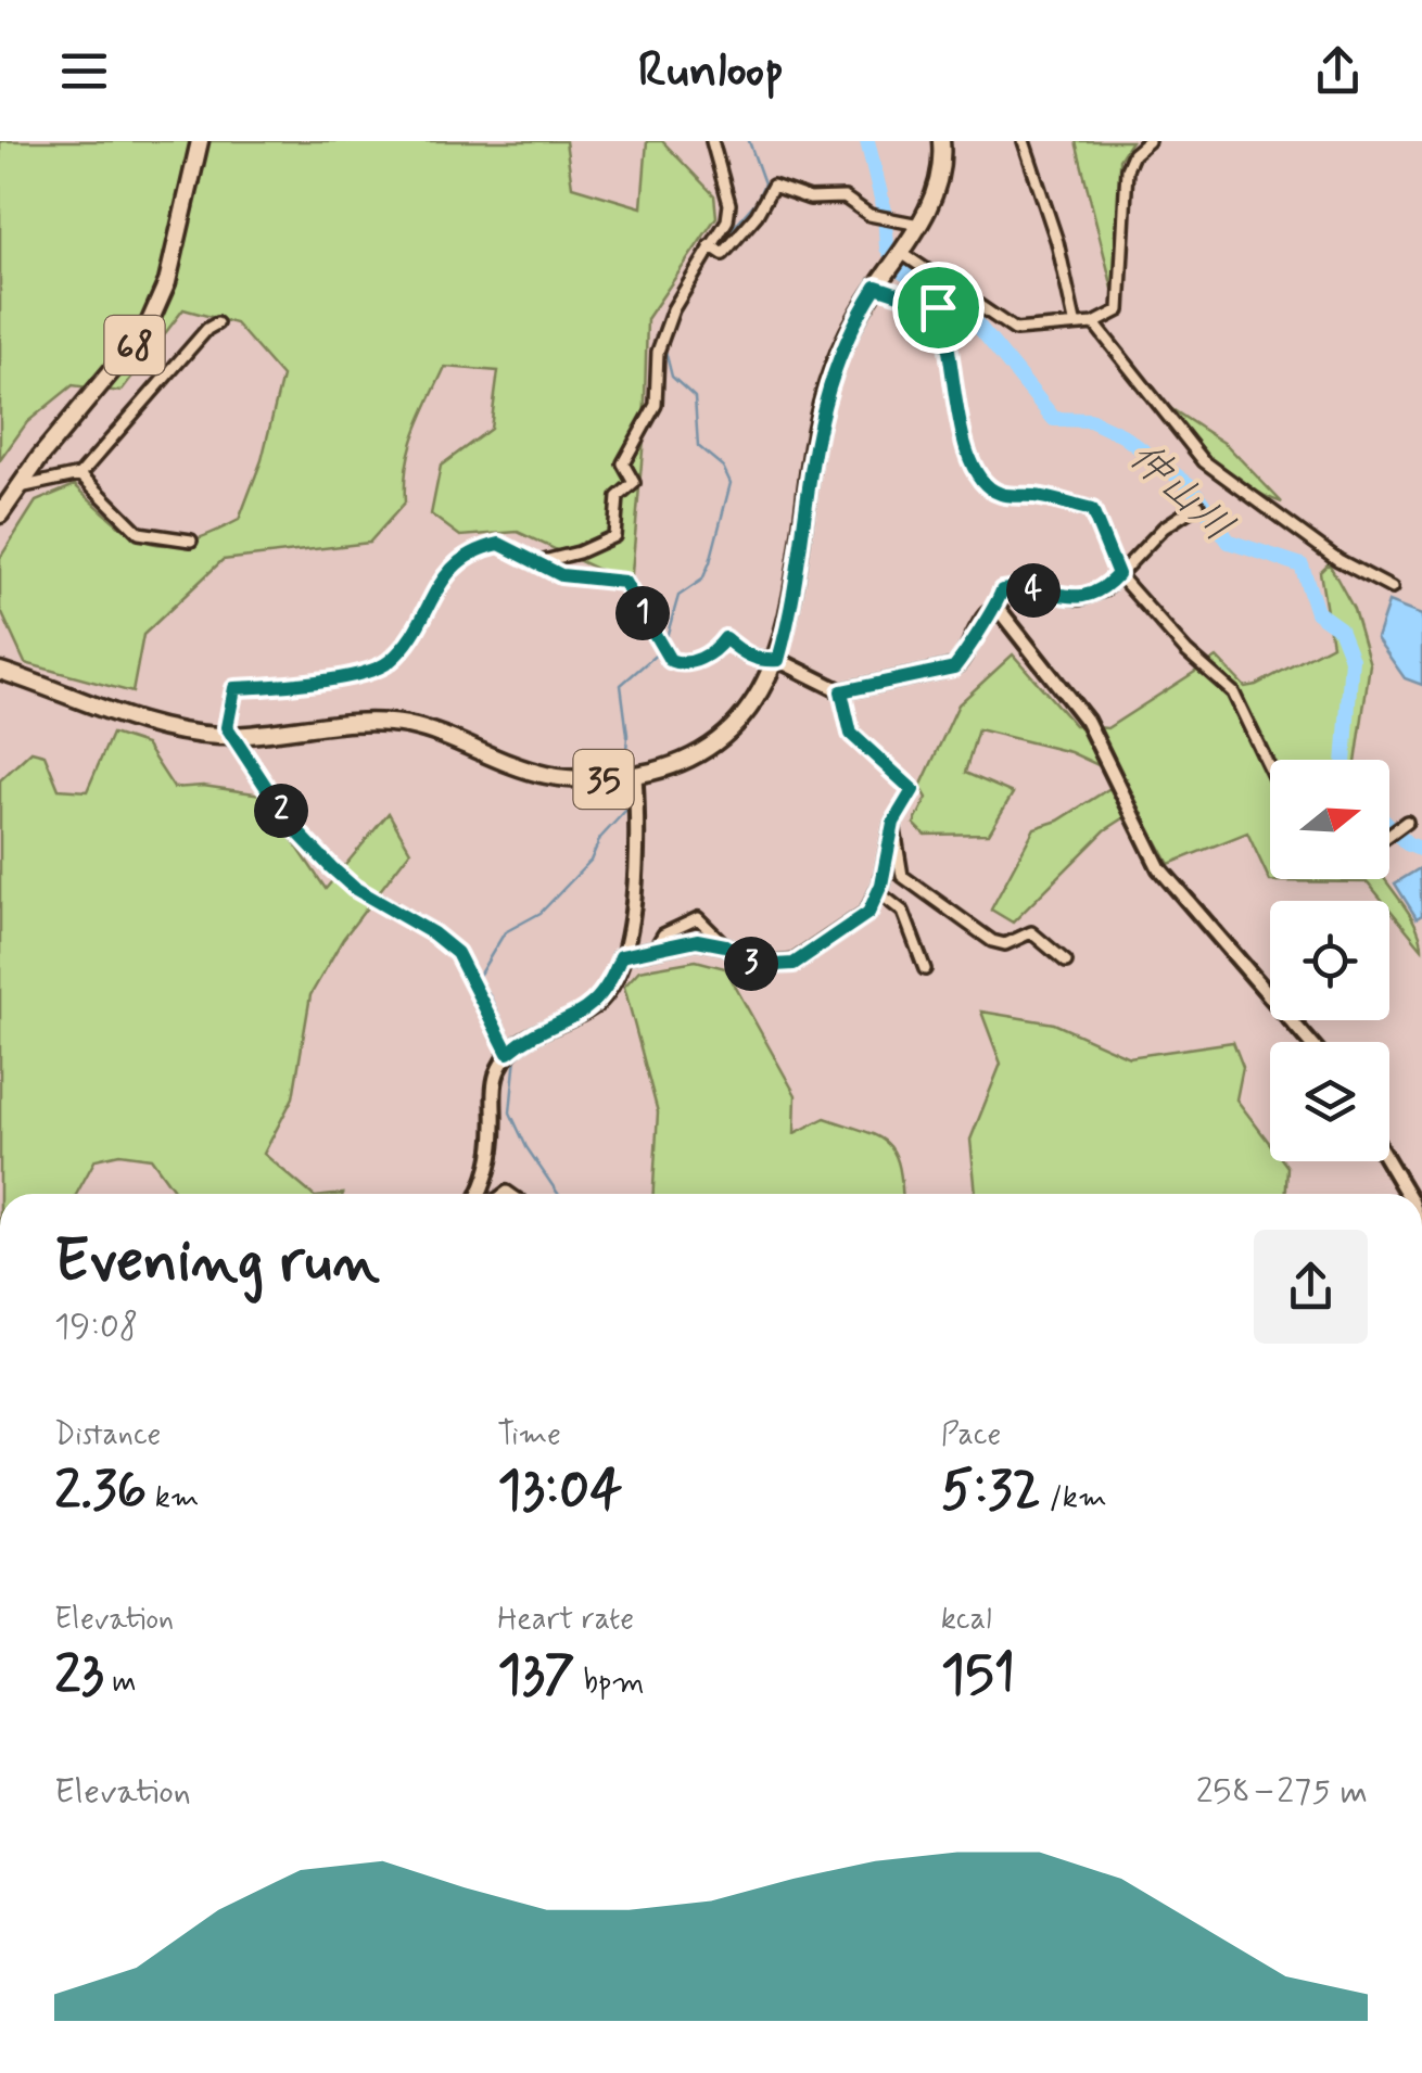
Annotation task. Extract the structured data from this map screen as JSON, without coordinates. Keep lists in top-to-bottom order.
{
  "streets": {
    "main road": ["68", "35"]
  },
  "water": ["仲山川"],
  "north": "right",
  "page": {
    "header": "Runloop",
    "pins": [
      "4",
      "1",
      "2",
      "3"
    ],
    "heading": ["Evening run", "19:08"],
    "stats": [
      ["Distance", "2.36 km"],
      ["Time", "13:04"],
      ["Pace", "5:32 /km"],
      ["Elevation", "23 m"],
      ["Heart rate", "137 bpm"],
      ["kcal", "151"]
    ],
    "chart": ["Elevation", "258–275 m"]
  }
}
